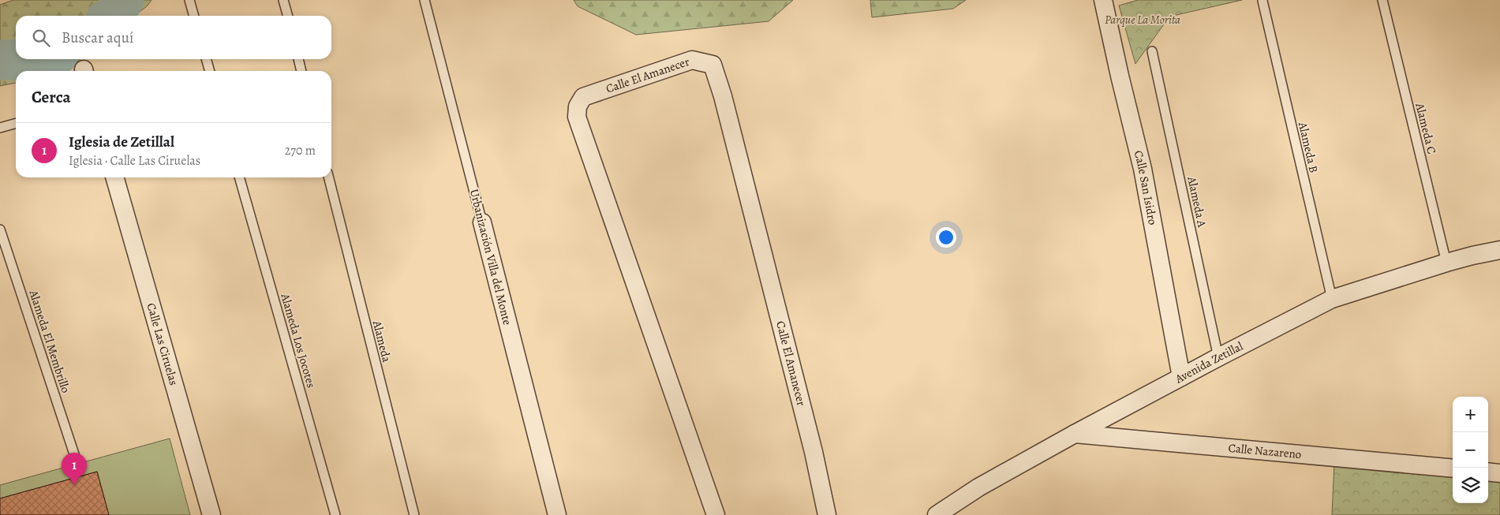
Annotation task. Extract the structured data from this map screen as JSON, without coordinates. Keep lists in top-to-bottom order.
{
  "streets": {
    "street": [
      "Calle El Amanecer",
      "Calle San Isidro",
      "Urbanización Villa del Monte",
      "Calle Las Ciruelas",
      "Avenida Zetillal",
      "Calle Nazareno"
    ],
    "lane": [
      "Alameda C",
      "Alameda B",
      "Alameda A",
      "Alameda Los Jocotes",
      "Alameda El Membrillo",
      "Alameda"
    ]
  },
  "crossings": [
    ["Alameda C", "Avenida Zetillal"],
    ["Alameda B", "Avenida Zetillal"],
    ["Calle San Isidro", "Avenida Zetillal"],
    ["Alameda A", "Avenida Zetillal"],
    ["Avenida Zetillal", "Calle Nazareno"]
  ],
  "parks": ["Parque La Morita"],
  "page": {
    "search": "Buscar aquí",
    "heading": "Cerca",
    "list": [
      {
        "mark": "1",
        "name": "Iglesia de Zetillal",
        "note": "Iglesia · Calle Las Ciruelas",
        "value": "270 m"
      }
    ],
    "map_buttons": ["+", "−"],
    "pins": "1"
  }
}
